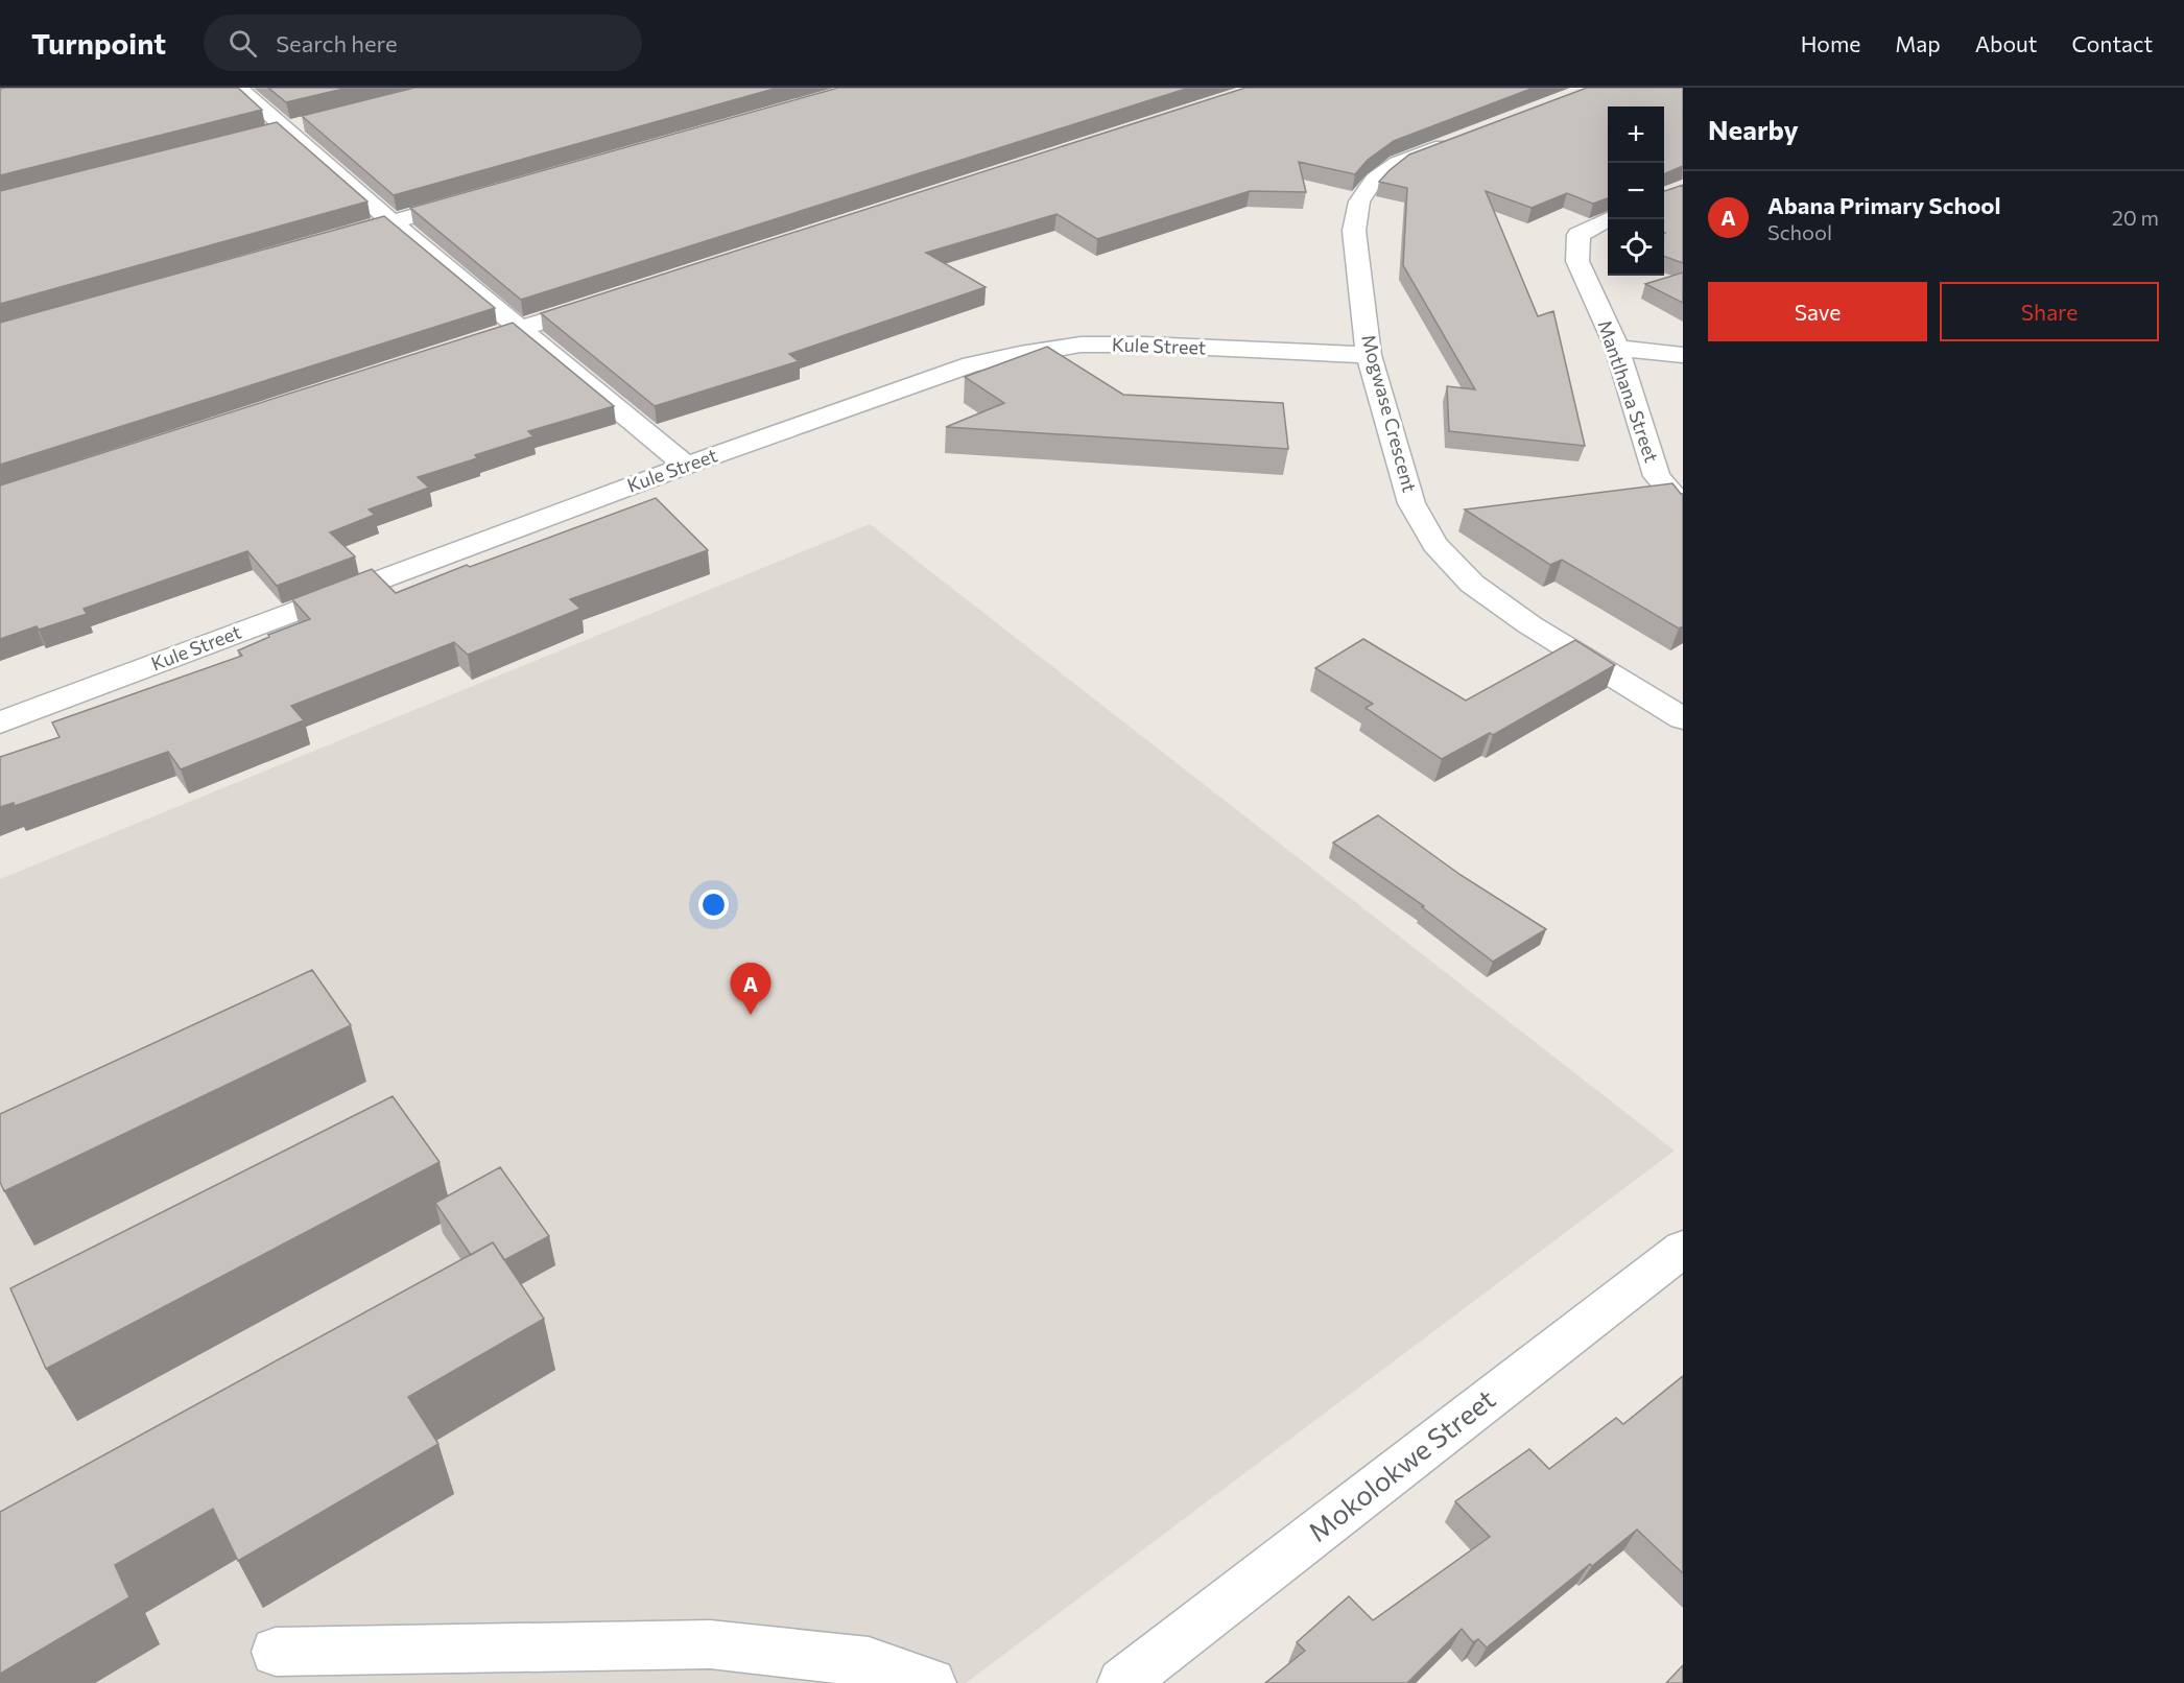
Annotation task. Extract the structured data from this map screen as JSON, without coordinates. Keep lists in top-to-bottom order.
{
  "streets": {
    "street": [
      "Kule Street",
      "Mantlhana Street",
      "Mogwase Crescent",
      "Mokolokwe Street"
    ]
  },
  "crossings": [
    ["Kule Street", "Mogwase Crescent"]
  ],
  "page": {
    "header": "Turnpoint",
    "search": "Search here",
    "nav": [
      "Home",
      "Map",
      "About",
      "Contact"
    ],
    "heading": "Nearby",
    "map_buttons": ["+", "−"],
    "list": [
      {
        "mark": "A",
        "name": "Abana Primary School",
        "note": "School",
        "value": "20 m"
      }
    ],
    "buttons": ["Save", "Share"],
    "pins": "A"
  }
}
